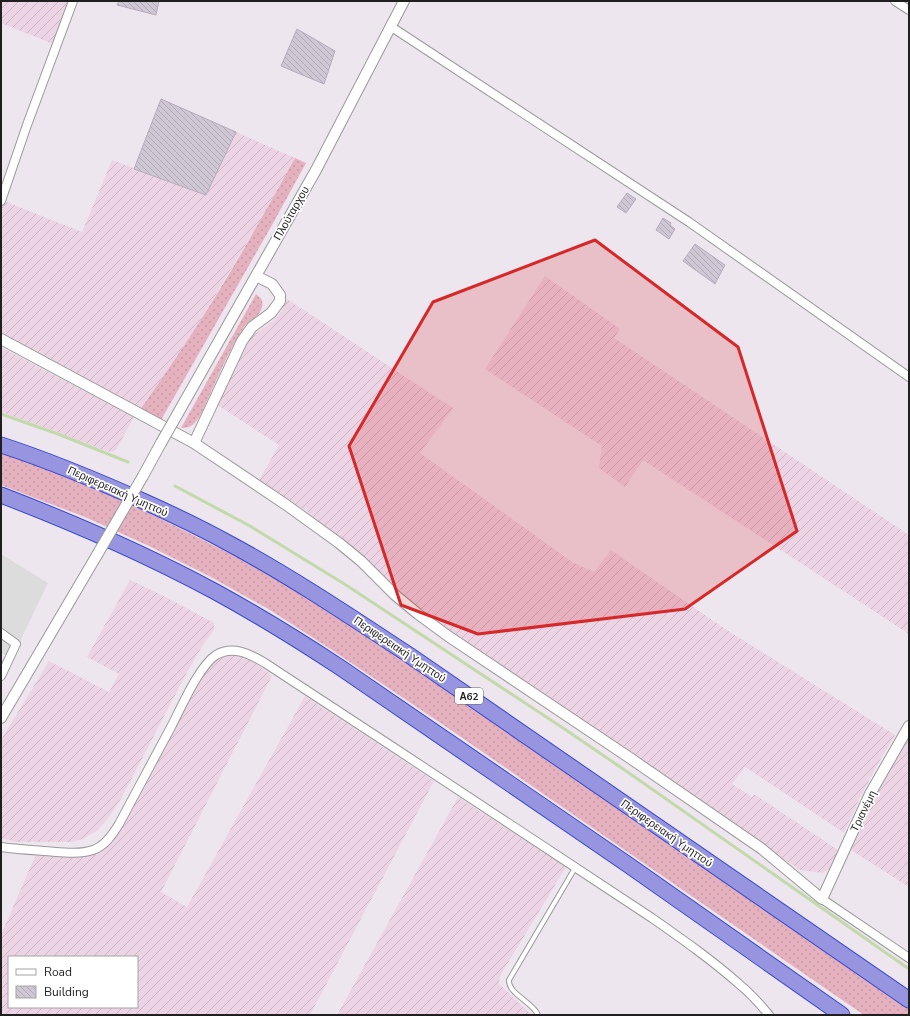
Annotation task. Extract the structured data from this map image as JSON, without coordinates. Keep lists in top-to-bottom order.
{
  "streets": {
    "highway": ["Περιφερειακή Υμηττού", "Α62"],
    "street": ["Πλούταρχου", "Τριανέμη"]
  },
  "legend": ["Road", "Building"]
}
